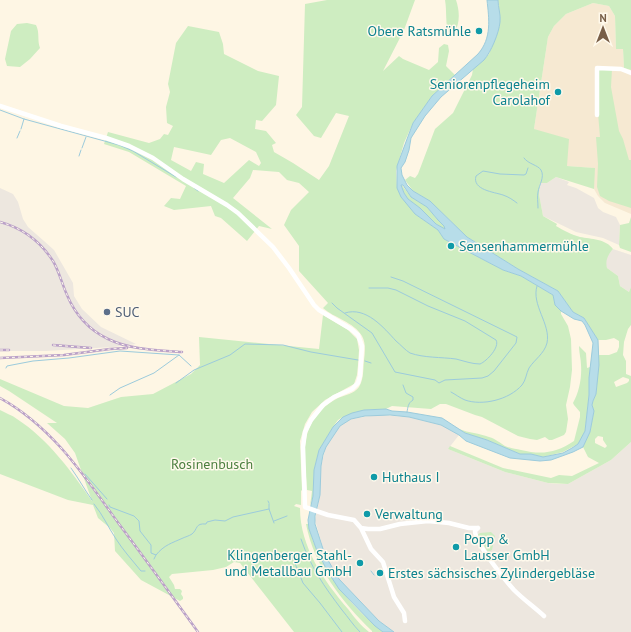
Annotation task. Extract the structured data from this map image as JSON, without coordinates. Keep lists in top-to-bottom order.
{
  "parks": ["Rosinenbusch"],
  "places": [
    "Obere Ratsmühle",
    "Seniorenpflegeheim Carolahof",
    "Sensenhammermühle",
    "SUC",
    "Huthaus I",
    "Verwaltung",
    "Popp & Lausser GmbH",
    "Klingenberger Stahl- und Metallbau GmbH",
    "Erstes sächsisches Zylindergebläse"
  ],
  "north": "top"
}
